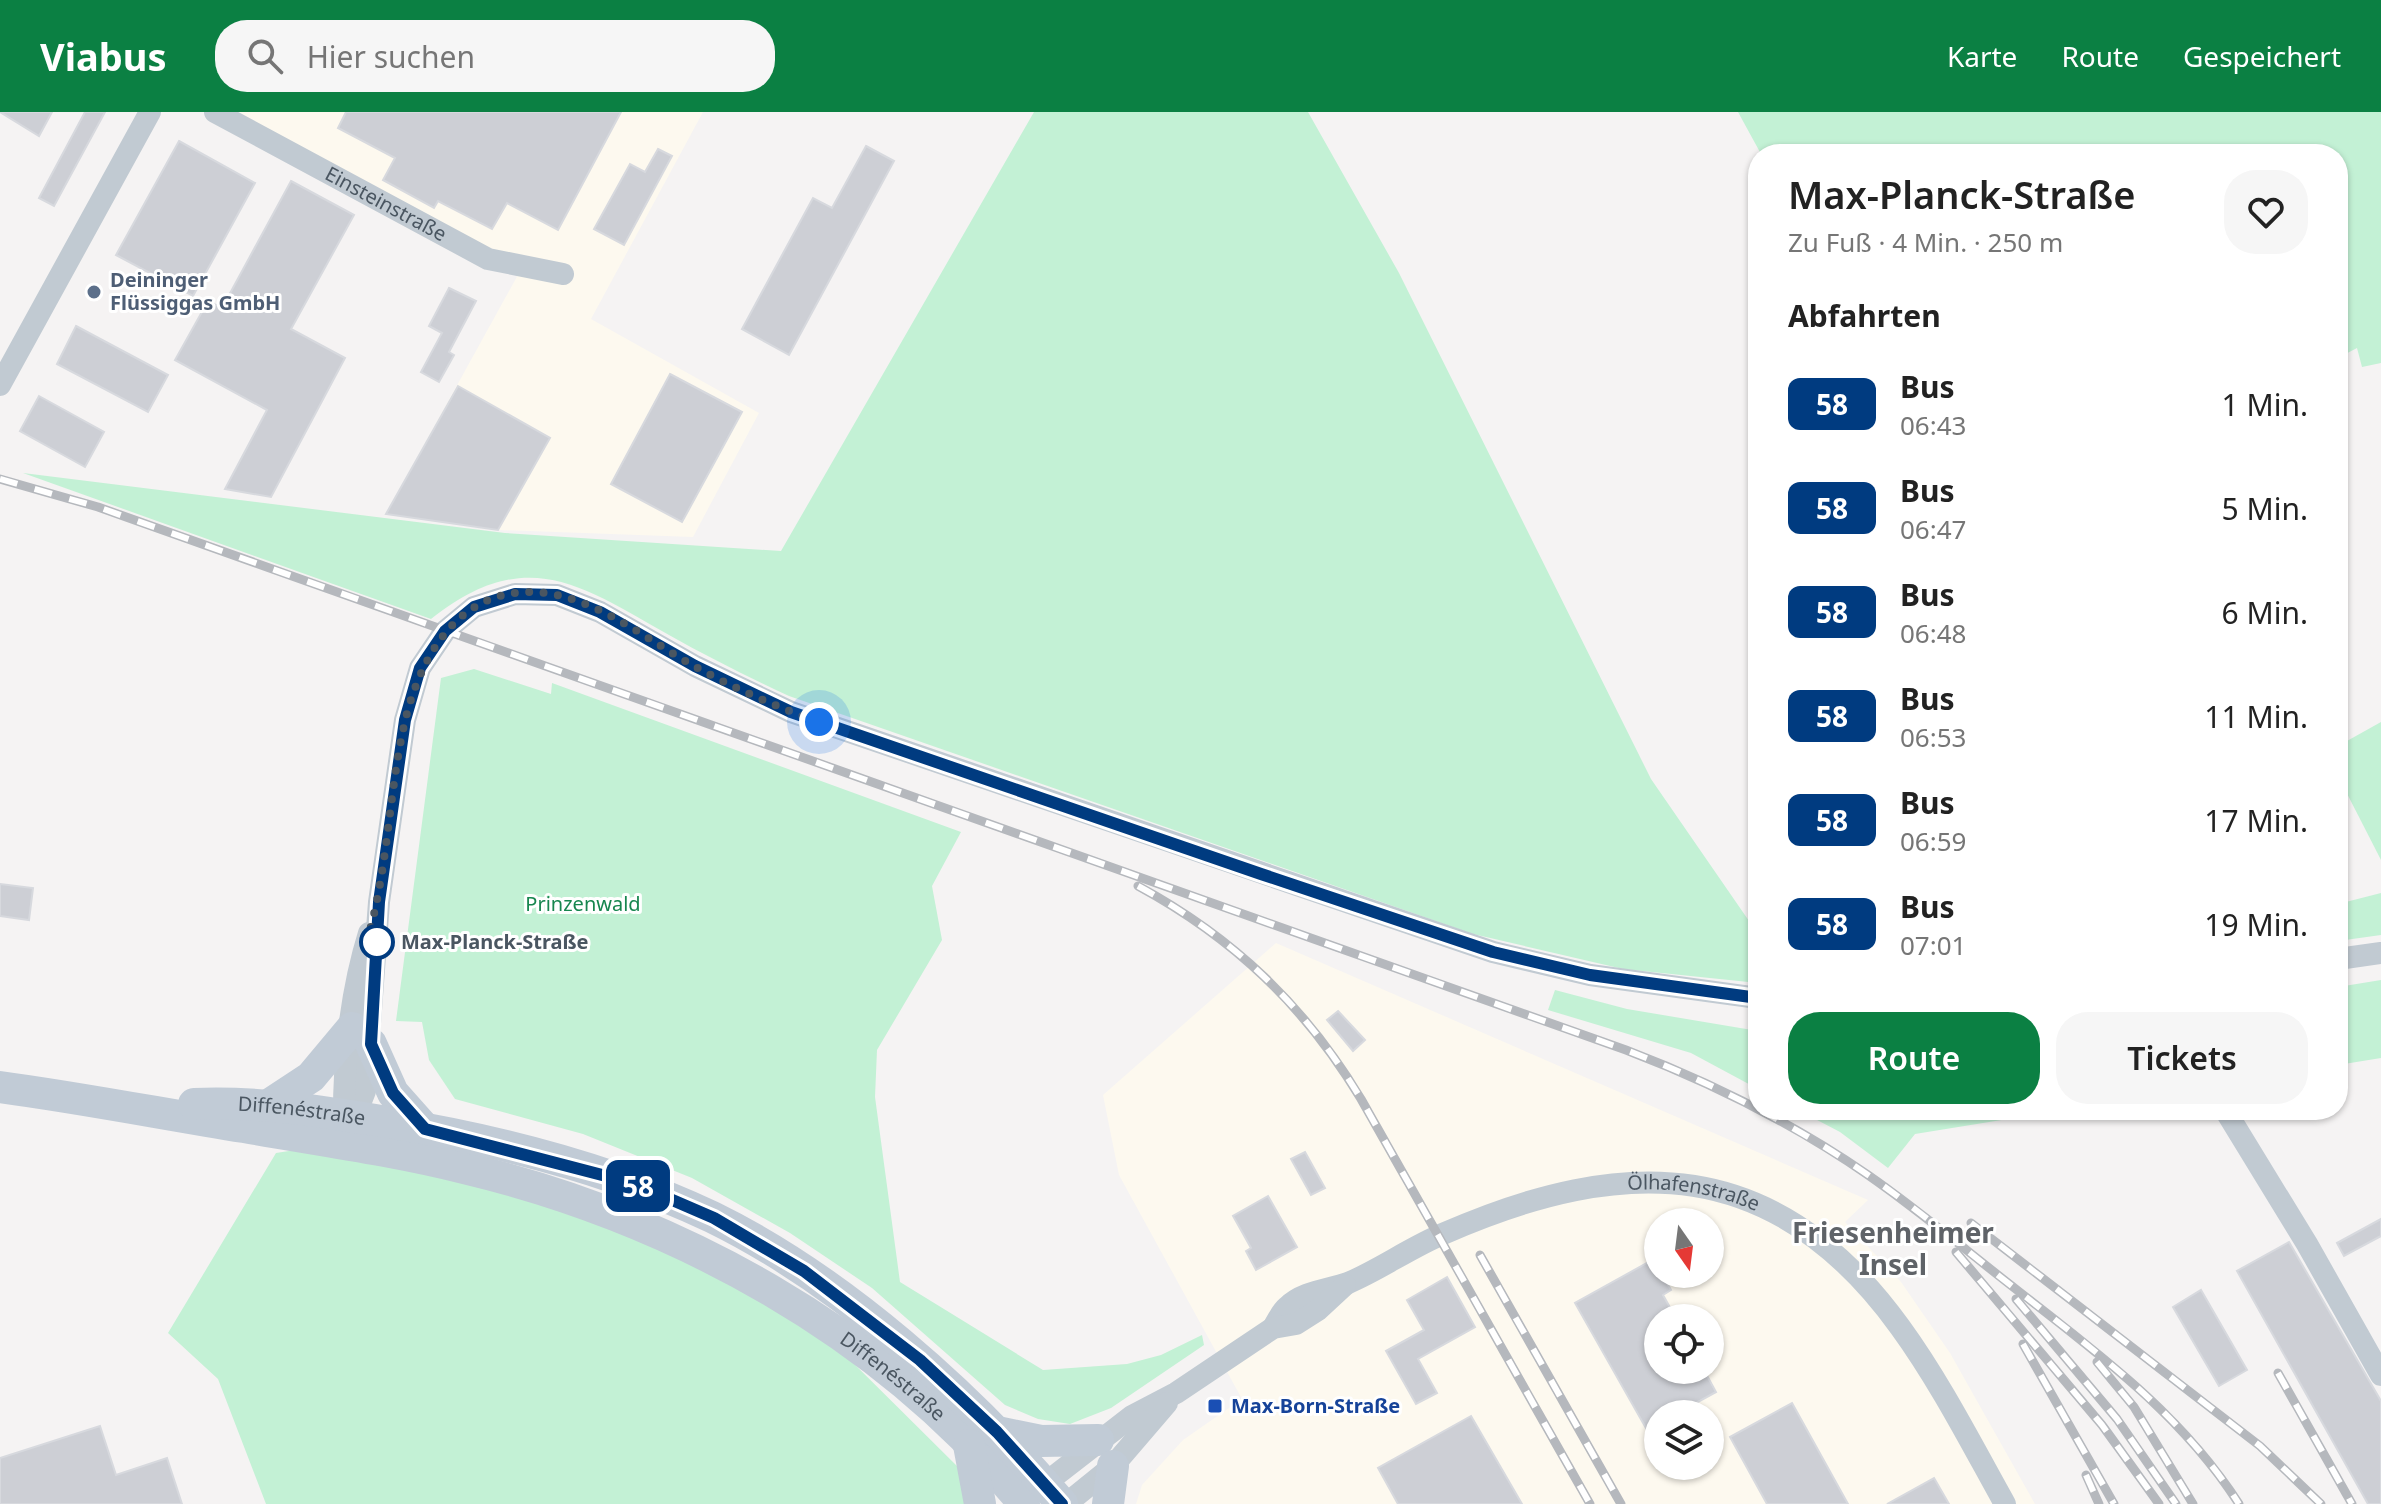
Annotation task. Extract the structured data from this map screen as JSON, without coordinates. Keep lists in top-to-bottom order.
{
  "streets": {
    "main road": ["Diffenéstraße"],
    "street": ["Einsteinstraße", "Ölhafenstraße"]
  },
  "crossings": [
    ["Diffenéstraße", "Ölhafenstraße"]
  ],
  "districts": ["Friesenheimer Insel"],
  "parks": ["Prinzenwald"],
  "places": {
    "other": ["Deininger Flüssiggas GmbH", "Max-Planck-Straße"],
    "transit": ["Max-Born-Straße"]
  },
  "lines": ["bus line 58"],
  "north": "bottom",
  "page": {
    "header": "Viabus",
    "search": "Hier suchen",
    "nav": ["Karte", "Route", "Gespeichert"],
    "on_map": "58",
    "heading": [
      ["Max-Planck-Straße", "Zu Fuß · 4 Min. · 250 m"],
      "Abfahrten"
    ],
    "list": [
      {
        "mark": "58",
        "name": "Bus",
        "note": "06:43",
        "value": "1 Min."
      },
      {
        "mark": "58",
        "name": "Bus",
        "note": "06:47",
        "value": "5 Min."
      },
      {
        "mark": "58",
        "name": "Bus",
        "note": "06:48",
        "value": "6 Min."
      },
      {
        "mark": "58",
        "name": "Bus",
        "note": "06:53",
        "value": "11 Min."
      },
      {
        "mark": "58",
        "name": "Bus",
        "note": "06:59",
        "value": "17 Min."
      },
      {
        "mark": "58",
        "name": "Bus",
        "note": "07:01",
        "value": "19 Min."
      }
    ],
    "buttons": ["Route", "Tickets"]
  }
}
